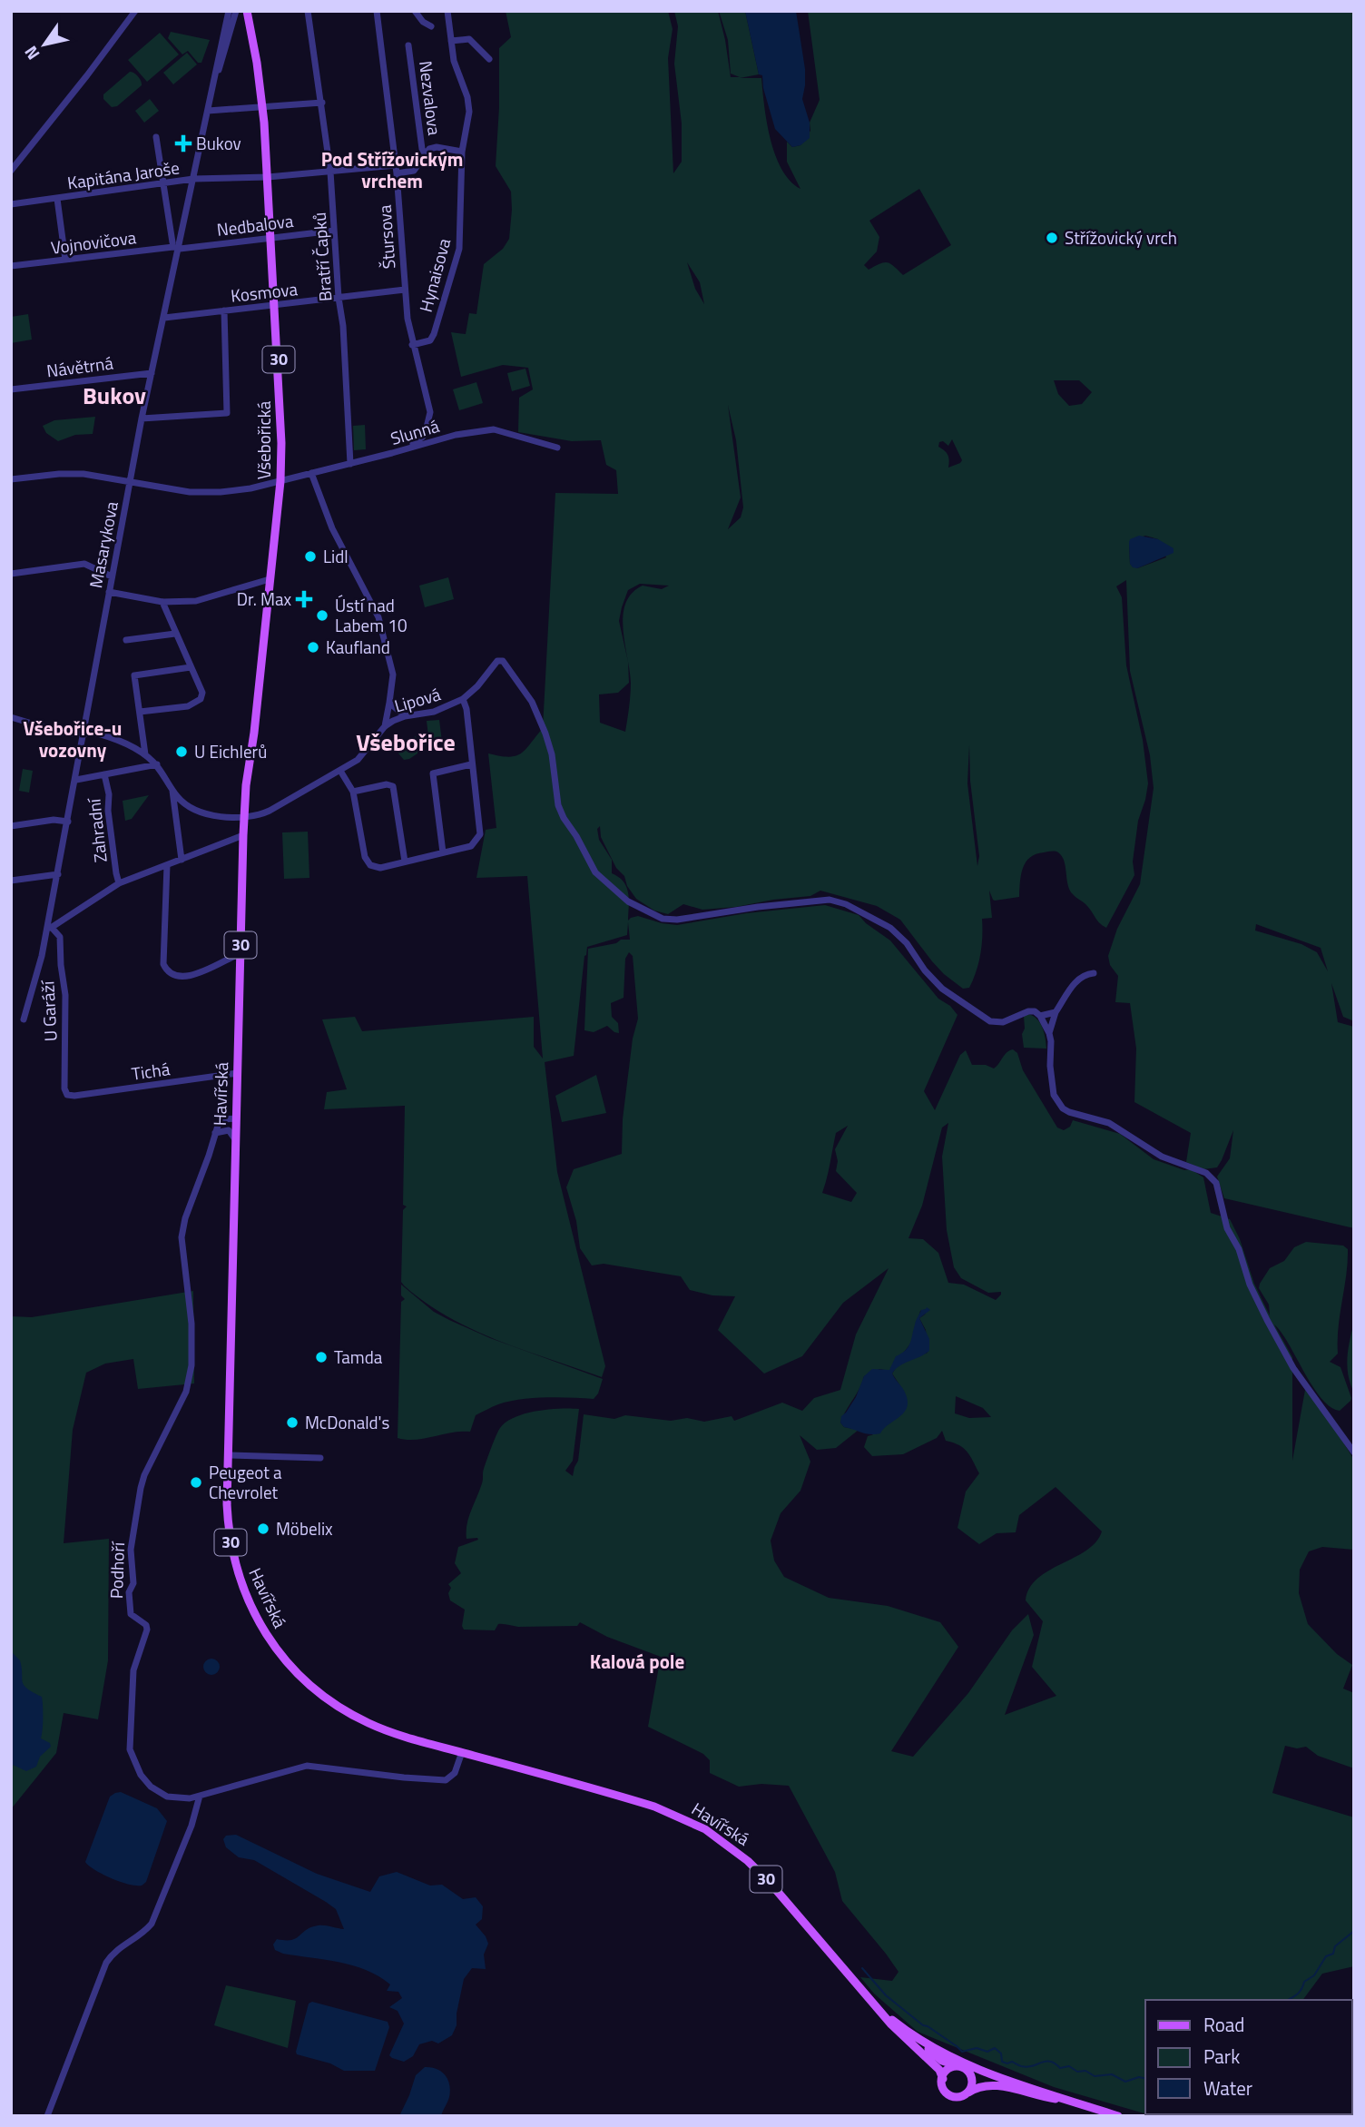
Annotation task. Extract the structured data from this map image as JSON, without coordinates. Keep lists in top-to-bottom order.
{
  "streets": {
    "main road": ["30", "Všebořická", "Havířská"],
    "street": [
      "Nezvalova",
      "Kapitána Jaroše",
      "Nedbalova",
      "Štursova",
      "Vojnovičova",
      "Bratří Čapků",
      "Hynaisova",
      "Kosmova",
      "Návětrná",
      "Slunná",
      "Masarykova",
      "Lipová",
      "Zahradní",
      "U Garáží",
      "Tichá",
      "Podhoří"
    ]
  },
  "crossings": [
    ["Nezvalova", "Štursova"],
    ["Nezvalova", "Hynaisova"],
    ["Kapitána Jaroše", "Štursova"],
    ["Kapitána Jaroše", "Vojnovičova"],
    ["Kapitána Jaroše", "Bratří Čapků"],
    ["Kapitána Jaroše", "Všebořická"],
    ["Kapitána Jaroše", "Masarykova"],
    ["Nedbalova", "Vojnovičova"],
    ["Nedbalova", "Bratří Čapků"],
    ["Nedbalova", "Všebořická"],
    ["Nedbalova", "Masarykova"],
    ["Štursova", "Hynaisova"],
    ["Štursova", "Kosmova"],
    ["Štursova", "Slunná"],
    ["Vojnovičova", "Masarykova"],
    ["Bratří Čapků", "Kosmova"],
    ["Bratří Čapků", "Slunná"],
    ["Kosmova", "Všebořická"],
    ["Kosmova", "Masarykova"],
    ["Návětrná", "Masarykova"],
    ["Slunná", "Všebořická"],
    ["Slunná", "Masarykova"],
    ["Všebořická", "Lipová"],
    ["Všebořická", "Havířská"],
    ["Masarykova", "Zahradní"],
    ["Masarykova", "U Garáží"],
    ["Lipová", "Havířská"],
    ["U Garáží", "Tichá"],
    ["Tichá", "Havířská"],
    ["Havířská", "Podhoří"]
  ],
  "districts": [
    "Pod Střížovickým vrchem",
    "Bukov",
    "Všebořice-u vozovny",
    "Všebořice",
    "Kalová pole"
  ],
  "places": {
    "health": ["Bukov", "Dr. Max"],
    "other": [
      "Střížovický vrch",
      "Lidl",
      "Ústí nad Labem 10",
      "Kaufland",
      "U Eichlerů",
      "Tamda",
      "McDonald's",
      "Peugeot a Chevrolet",
      "Möbelix"
    ]
  },
  "legend": ["Road", "Park", "Water"],
  "north": "bottom left"
}
